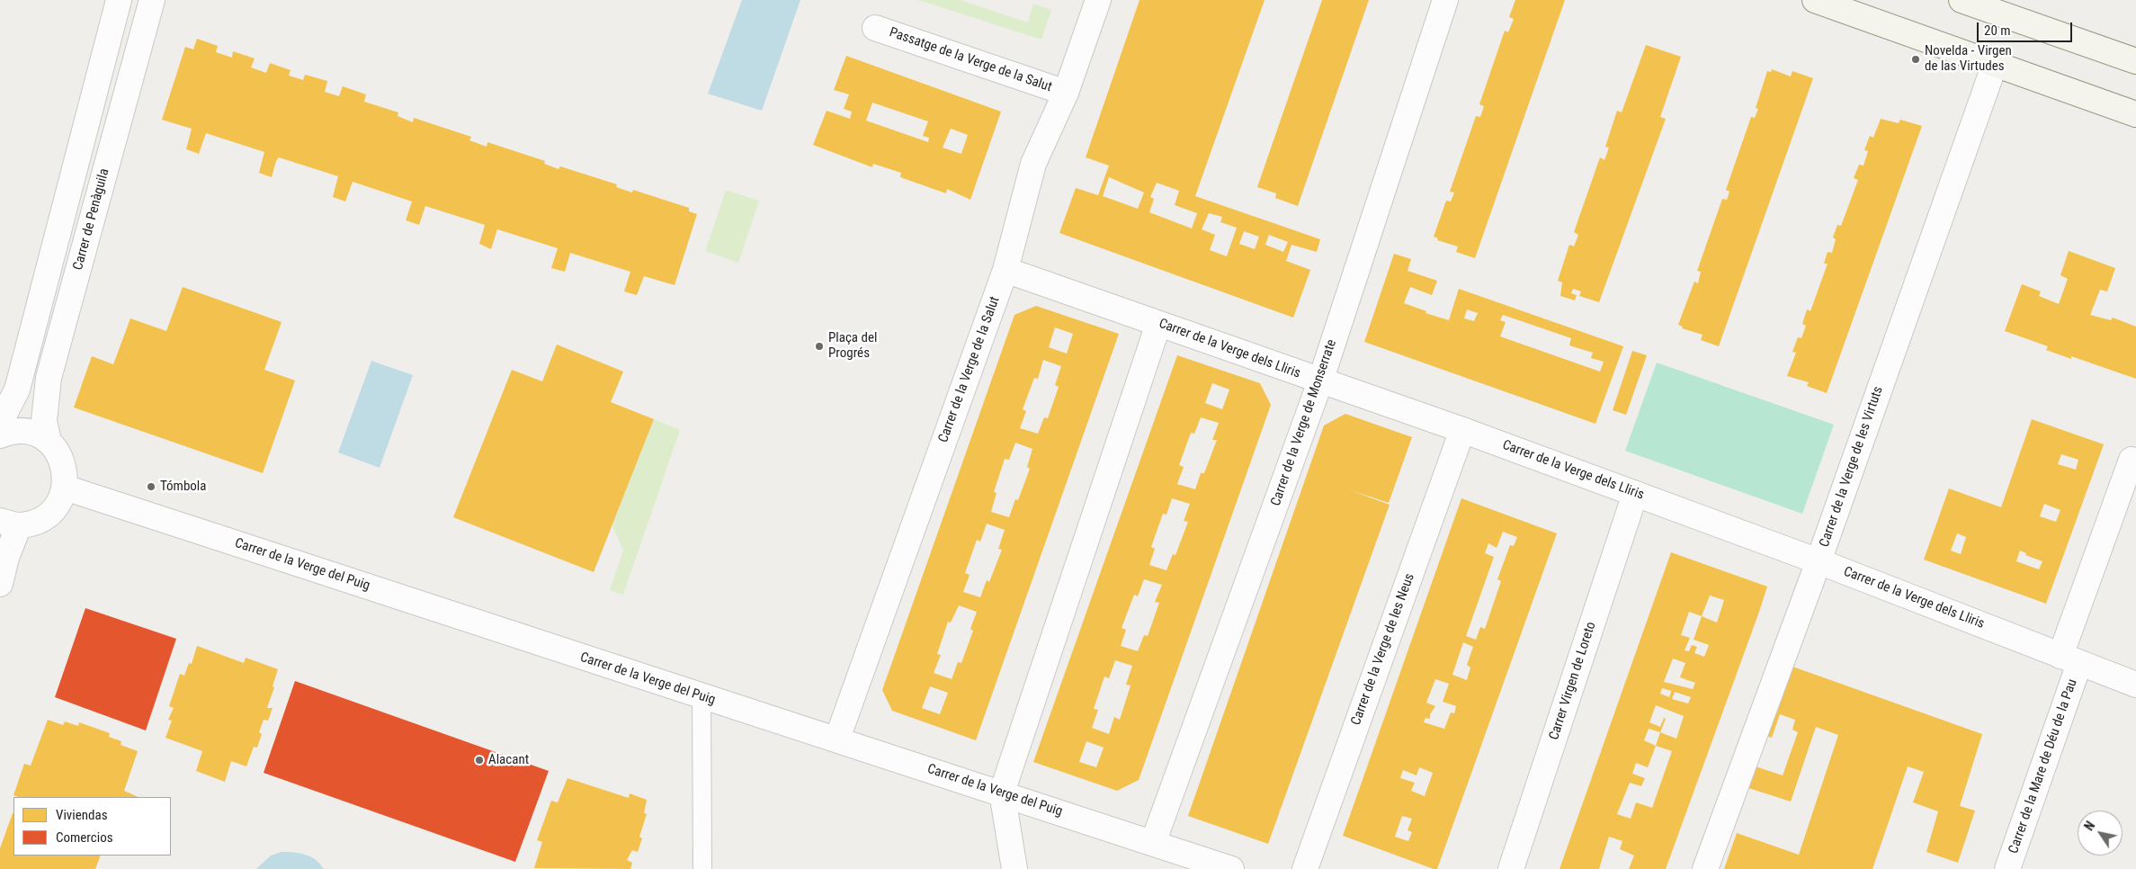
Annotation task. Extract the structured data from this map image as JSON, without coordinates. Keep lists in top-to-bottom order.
{
  "streets": {
    "street": [
      "Passatge de la Verge de la Salut",
      "Carrer de Penàguila",
      "Carrer de la Verge dels Lliris",
      "Carrer de la Verge de la Salut",
      "Carrer de la Verge de Monserrate",
      "Carrer de la Verge de les Virtuts",
      "Carrer de la Verge del Puig",
      "Carrer de la Verge de les Neus",
      "Carrer Virgen de Loreto",
      "Carrer de la Mare de Déu de la Pau"
    ]
  },
  "crossings": [
    ["Passatge de la Verge de la Salut", "Carrer de la Verge de la Salut"],
    ["Carrer de la Verge dels Lliris", "Carrer de la Verge de la Salut"],
    ["Carrer de la Verge dels Lliris", "Carrer de la Verge de Monserrate"],
    ["Carrer de la Verge dels Lliris", "Carrer de la Verge de les Virtuts"],
    ["Carrer de la Verge dels Lliris", "Carrer de la Verge de les Neus"],
    ["Carrer de la Verge dels Lliris", "Carrer Virgen de Loreto"],
    ["Carrer de la Verge dels Lliris", "Carrer de la Mare de Déu de la Pau"],
    ["Carrer de la Verge de la Salut", "Carrer de la Verge del Puig"],
    ["Carrer de la Verge de Monserrate", "Carrer de la Verge del Puig"]
  ],
  "places": [
    "Novelda - Virgen de las Virtudes",
    "Plaça del Progrés",
    "Tómbola",
    "Alacant"
  ],
  "legend": ["Viviendas", "Comercios"],
  "scale_bar": "20 m",
  "north": "top left"
}
